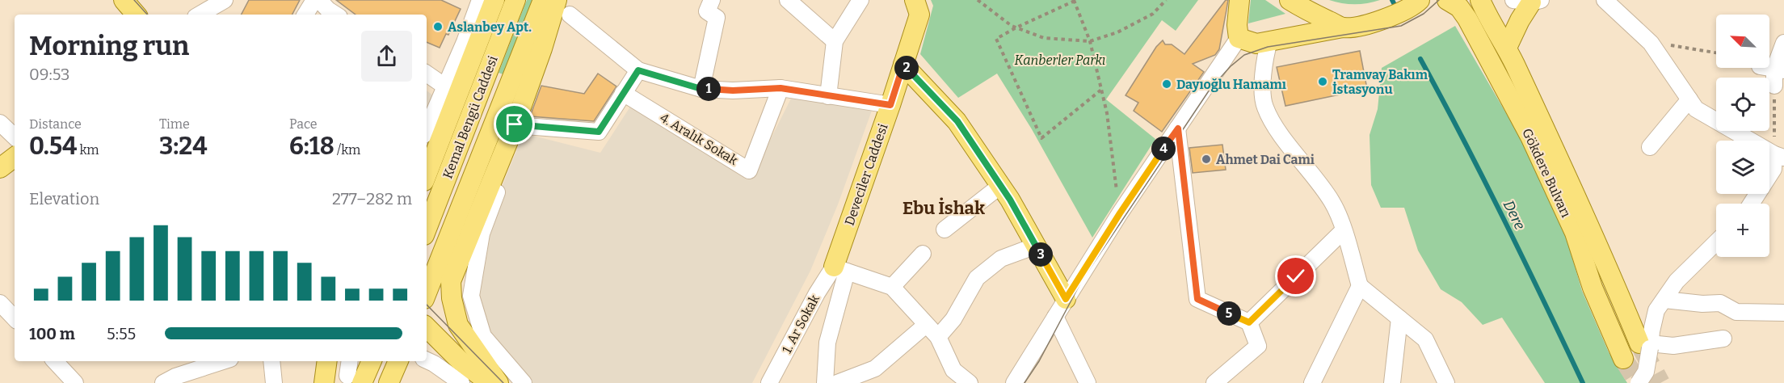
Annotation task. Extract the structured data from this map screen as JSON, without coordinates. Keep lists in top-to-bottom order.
{
  "streets": {
    "main road": ["Kemal Bengü Caddesi", "Gökdere Bulvarı", "Deveciler Caddesi"],
    "street": ["4. Aralık Sokak", "1. Ar Sokak"]
  },
  "crossings": [
    ["Deveciler Caddesi", "1. Ar Sokak"]
  ],
  "districts": ["Ebu İshak"],
  "water": ["Dere"],
  "parks": ["Kanberler Parkı"],
  "places": [
    "Aslanbey Apt.",
    "Tramvay Bakım İstasyonu",
    "Dayıoğlu Hamamı",
    "Ahmet Dai Cami"
  ],
  "north": "top left",
  "page": {
    "map_buttons": "+",
    "heading": ["Morning run", "09:53"],
    "pins": [
      "2",
      "1",
      "4",
      "3",
      "5"
    ],
    "stats": [
      ["Distance", "0.54 km"],
      ["Time", "3:24"],
      ["Pace", "6:18 /km"]
    ],
    "chart": ["Elevation", "277–282 m"],
    "list": [
      {
        "name": "100 m",
        "note": "5:55"
      }
    ]
  }
}
